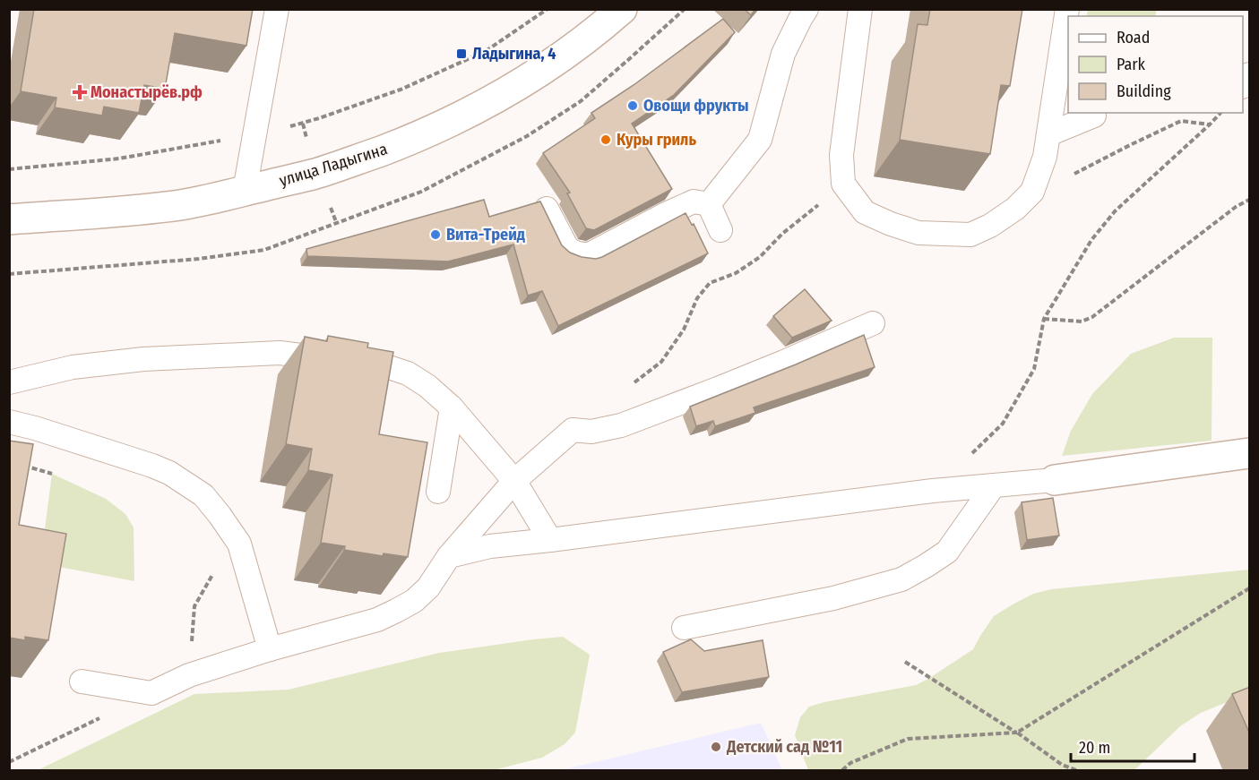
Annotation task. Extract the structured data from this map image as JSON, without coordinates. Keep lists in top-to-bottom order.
{
  "streets": {
    "street": ["улица Ладыгина"]
  },
  "places": {
    "transit": ["Ладыгина, 4"],
    "health": ["Монастырёв.рф"],
    "other": [
      "Овощи фрукты",
      "Куры гриль",
      "Вита-Трейд",
      "Детский сад №11"
    ]
  },
  "legend": ["Road", "Park", "Building"],
  "scale_bar": "20 m"
}
